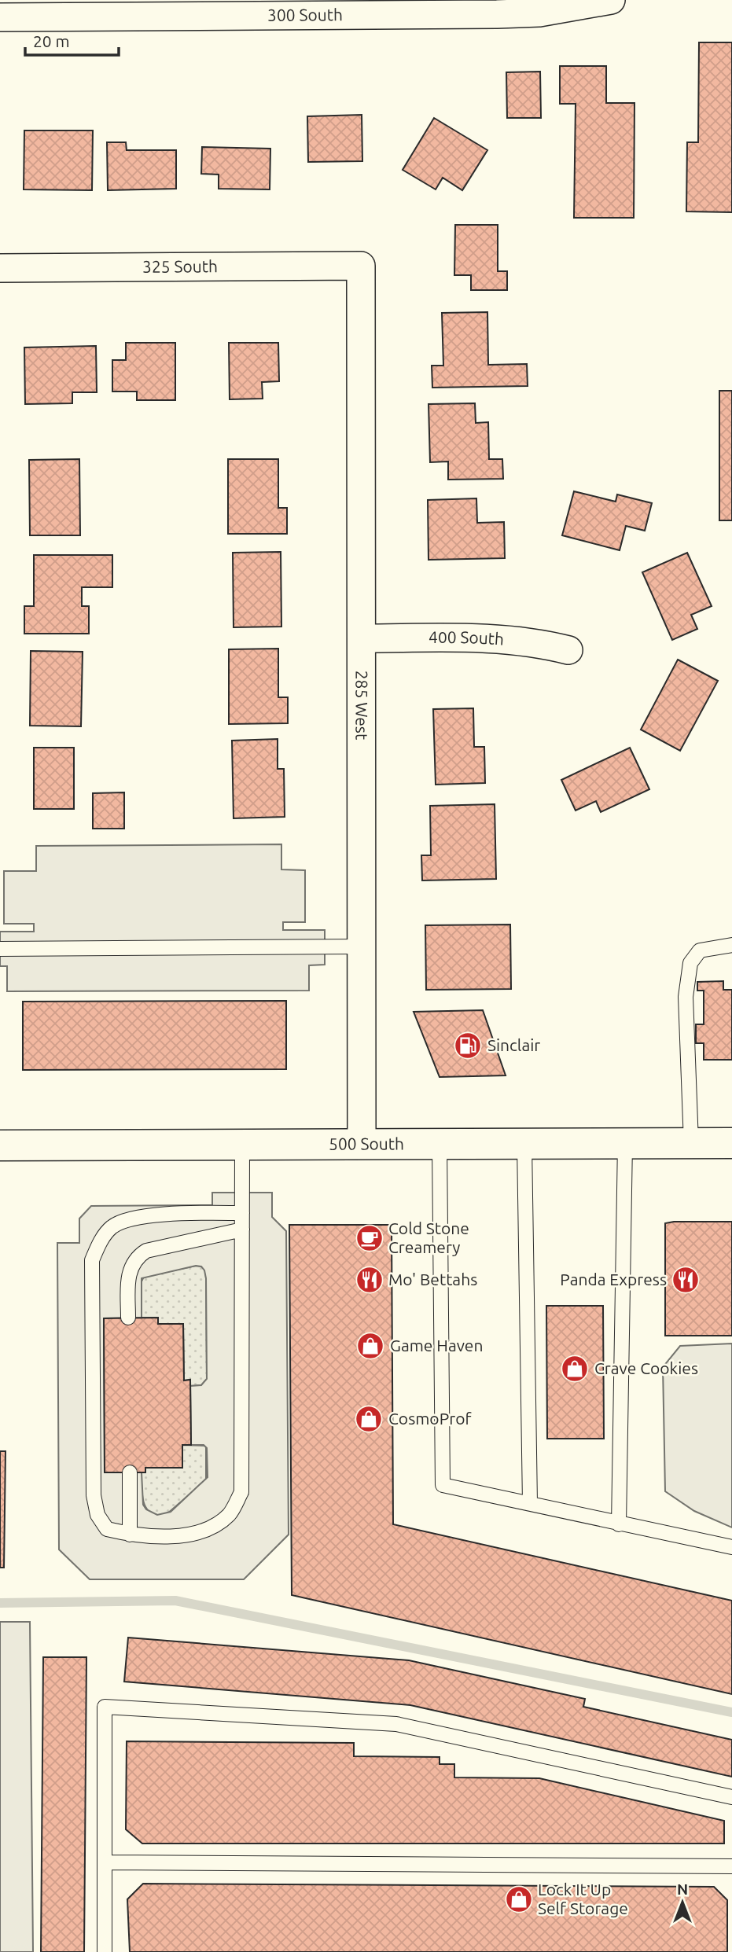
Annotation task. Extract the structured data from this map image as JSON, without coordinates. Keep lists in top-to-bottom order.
{
  "streets": {
    "main road": ["500 South"],
    "street": [
      "300 South",
      "325 South",
      "400 South",
      "285 West"
    ]
  },
  "crossings": [
    ["325 South", "285 West"],
    ["400 South", "285 West"],
    ["285 West", "500 South"]
  ],
  "places": {
    "fuel station": ["Sinclair"],
    "cafe": ["Cold Stone Creamery"],
    "restaurant": ["Mo' Bettahs", "Panda Express"],
    "shop": [
      "Game Haven",
      "Crave Cookies",
      "CosmoProf",
      "Lock It Up Self Storage"
    ]
  },
  "scale_bar": "20 m",
  "north": "top"
}
